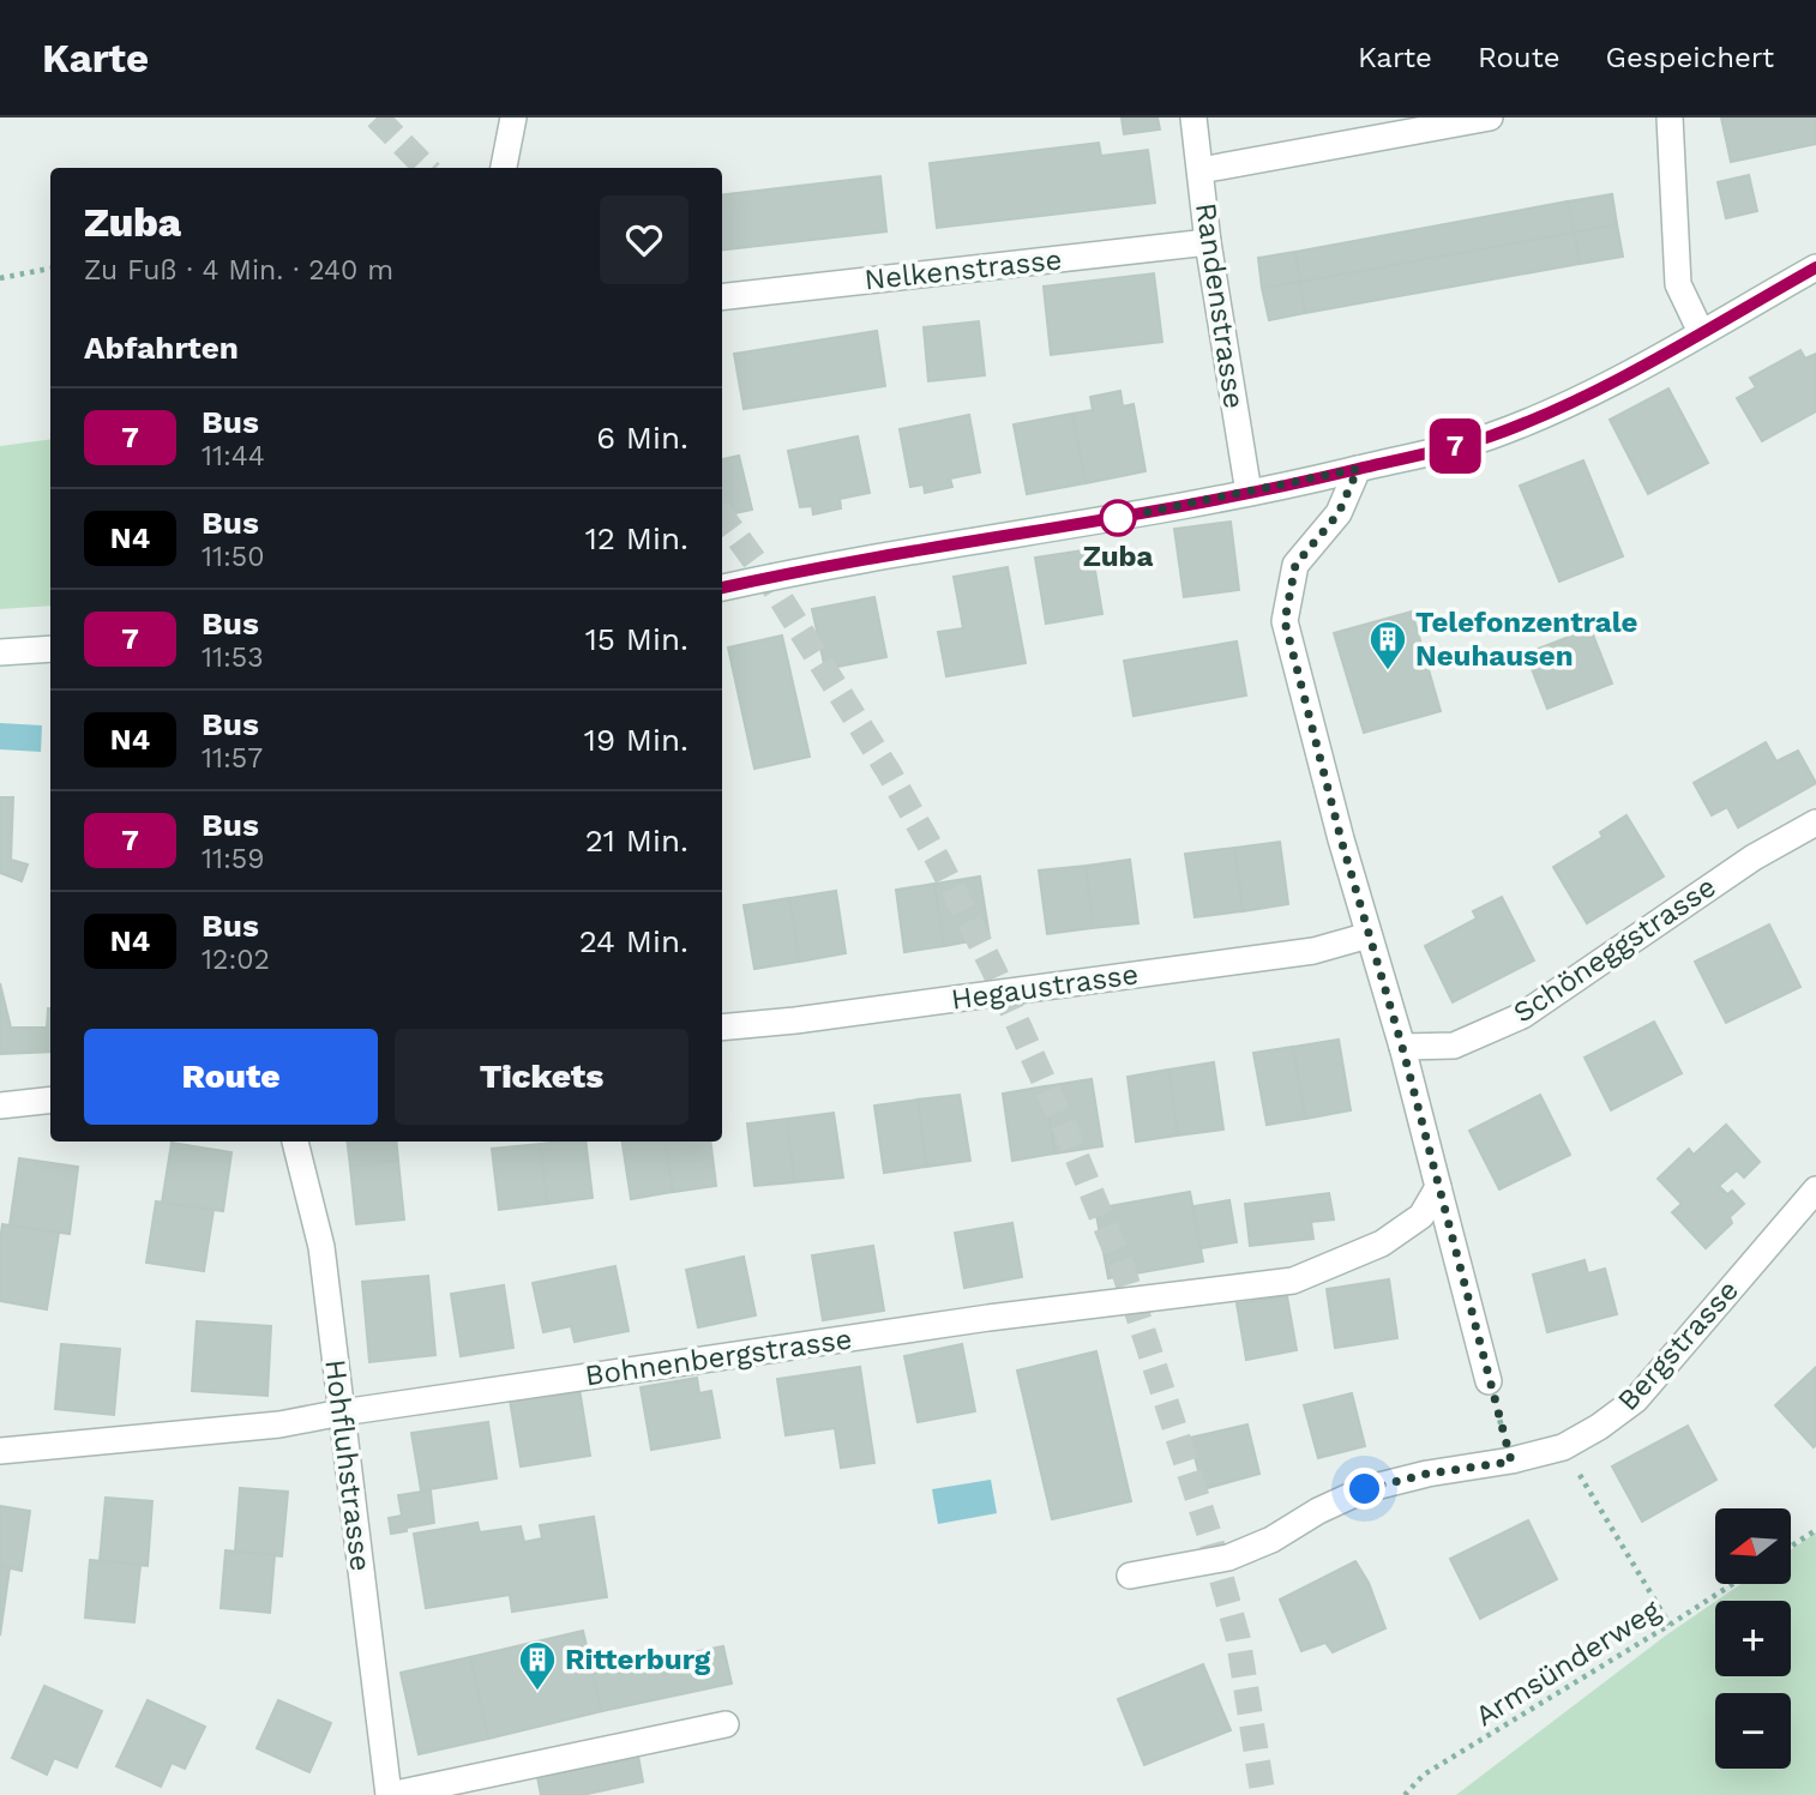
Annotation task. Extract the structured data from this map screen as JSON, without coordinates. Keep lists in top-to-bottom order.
{
  "streets": {
    "street": [
      "Nelkenstrasse",
      "Randenstrasse",
      "Schöneggstrasse",
      "Hegaustrasse",
      "Bergstrasse",
      "Bohnenbergstrasse",
      "Hohfluhstrasse"
    ],
    "path": ["Armsünderweg"]
  },
  "crossings": [
    ["Nelkenstrasse", "Randenstrasse"],
    ["Bohnenbergstrasse", "Hohfluhstrasse"]
  ],
  "places": {
    "other": ["Zuba"],
    "building": ["Telefonzentrale Neuhausen", "Ritterburg"]
  },
  "lines": ["bus line 7"],
  "north": "left",
  "page": {
    "header": "Karte",
    "nav": ["Karte", "Route", "Gespeichert"],
    "on_map": "7",
    "heading": [
      ["Zuba", "Zu Fuß · 4 Min. · 240 m"],
      "Abfahrten"
    ],
    "list": [
      {
        "mark": "7",
        "name": "Bus",
        "note": "11:44",
        "value": "6 Min."
      },
      {
        "mark": "N4",
        "name": "Bus",
        "note": "11:50",
        "value": "12 Min."
      },
      {
        "mark": "7",
        "name": "Bus",
        "note": "11:53",
        "value": "15 Min."
      },
      {
        "mark": "N4",
        "name": "Bus",
        "note": "11:57",
        "value": "19 Min."
      },
      {
        "mark": "7",
        "name": "Bus",
        "note": "11:59",
        "value": "21 Min."
      },
      {
        "mark": "N4",
        "name": "Bus",
        "note": "12:02",
        "value": "24 Min."
      }
    ],
    "buttons": ["Route", "Tickets"],
    "map_buttons": ["+", "−"]
  }
}
